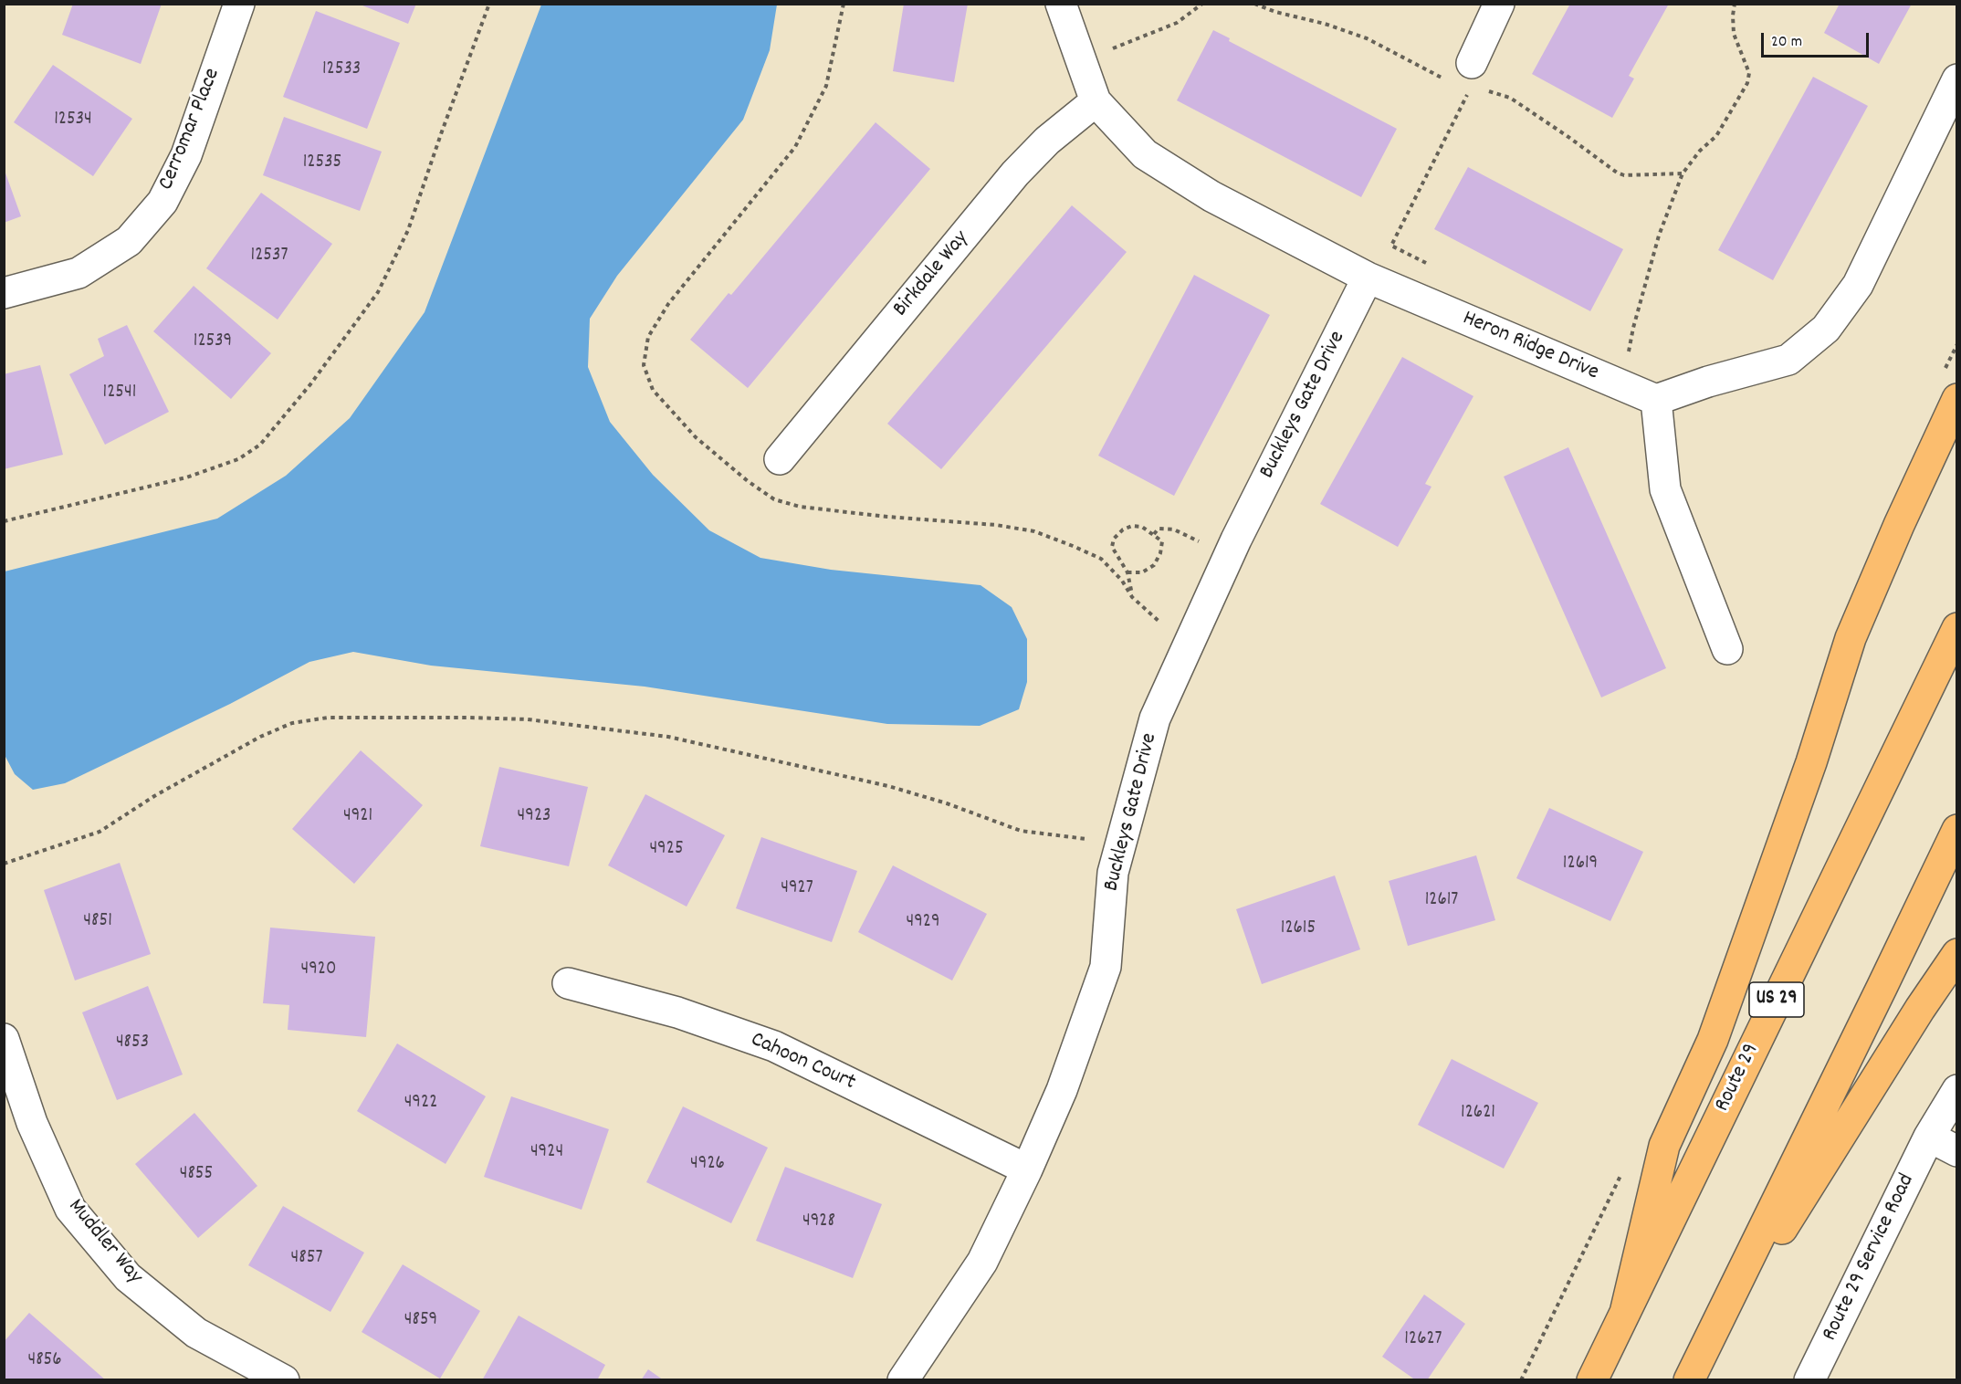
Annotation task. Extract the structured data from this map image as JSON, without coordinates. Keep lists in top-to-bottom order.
{
  "streets": {
    "main road": ["US 29", "Route 29"],
    "street": [
      "Cerromar Place",
      "Birkdale Way",
      "Heron Ridge Drive",
      "Buckleys Gate Drive",
      "Cahoon Court",
      "Muddler Way",
      "Route 29 Service Road"
    ]
  },
  "crossings": [
    ["Birkdale Way", "Heron Ridge Drive"],
    ["Heron Ridge Drive", "Buckleys Gate Drive"],
    ["Buckleys Gate Drive", "Cahoon Court"]
  ],
  "house_numbers": [
    "12533",
    "12534",
    "12535",
    "12537",
    "12539",
    "12541",
    "4921",
    "4923",
    "4925",
    "12619",
    "4927",
    "12617",
    "4851",
    "4929",
    "12615",
    "4920",
    "4853",
    "4922",
    "12621",
    "4924",
    "4926",
    "4855",
    "4928",
    "4857",
    "4859",
    "12627",
    "4856"
  ],
  "scale_bar": "20 m"
}
